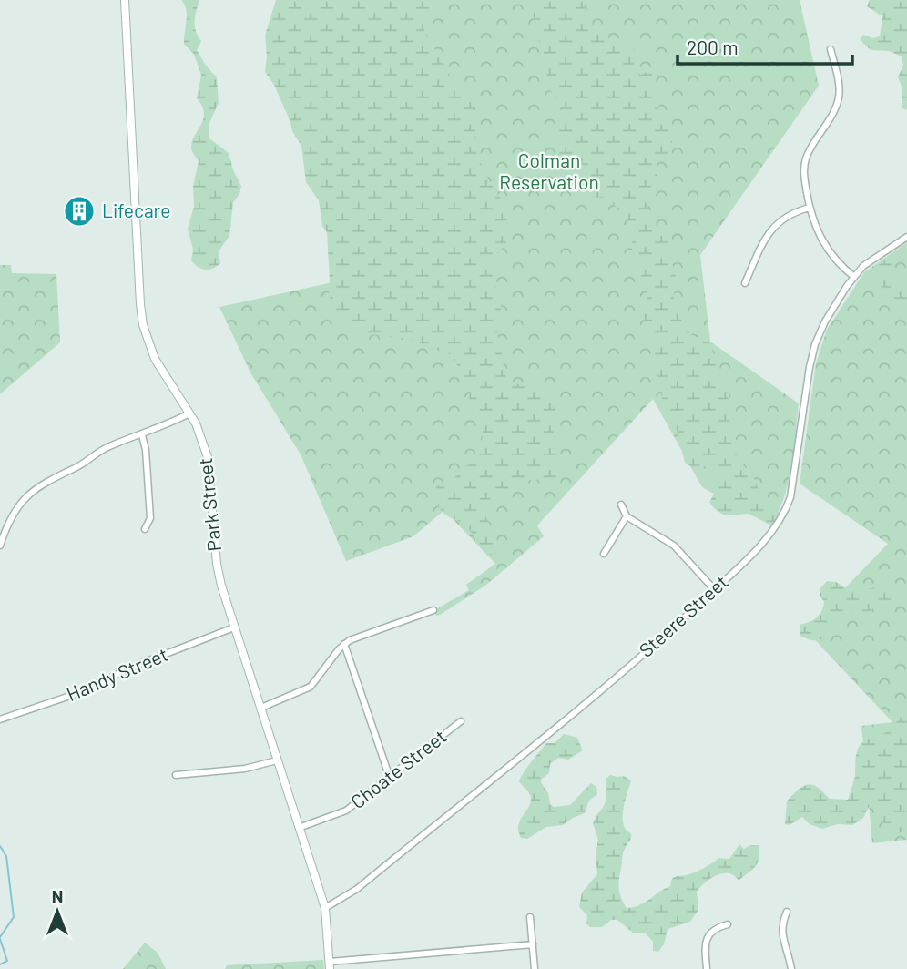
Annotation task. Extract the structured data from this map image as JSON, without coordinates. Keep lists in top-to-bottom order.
{
  "streets": {
    "main road": ["Park Street"],
    "street": ["Steere Street", "Handy Street", "Choate Street"]
  },
  "crossings": [
    ["Park Street", "Steere Street"],
    ["Park Street", "Handy Street"],
    ["Park Street", "Choate Street"]
  ],
  "parks": ["Colman Reservation"],
  "places": {
    "building": ["Lifecare"]
  },
  "scale_bar": "200 m",
  "north": "top"
}
